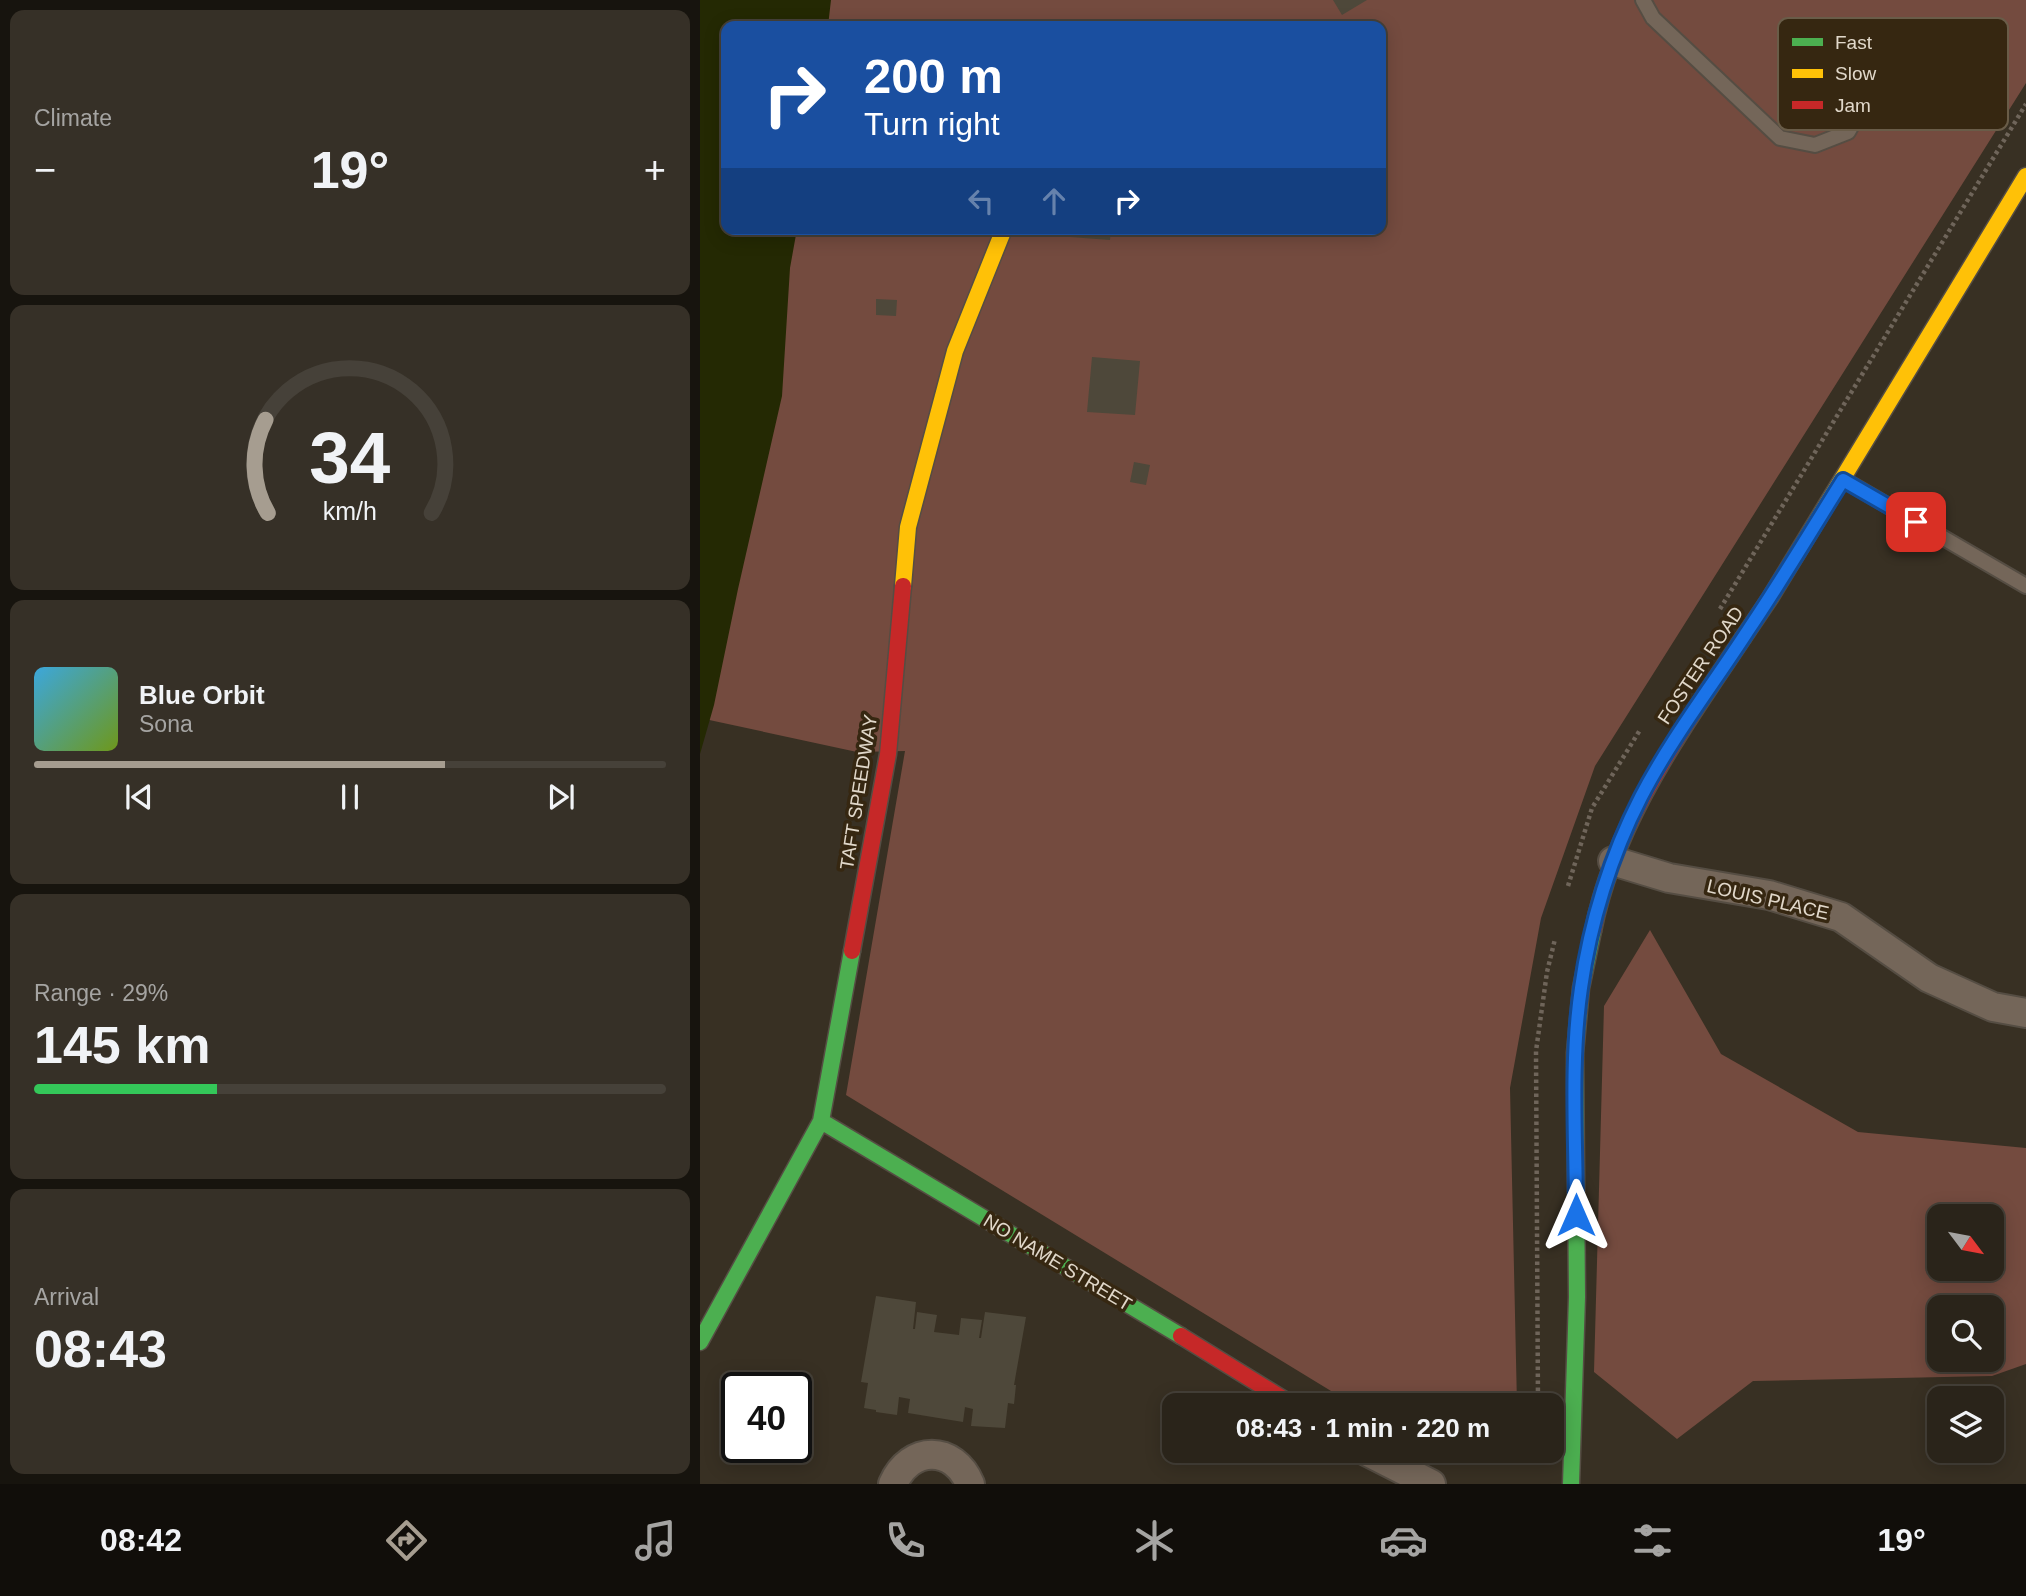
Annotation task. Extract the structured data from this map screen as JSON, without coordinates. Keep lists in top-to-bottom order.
{
  "streets": {
    "street": [
      "FOSTER ROAD",
      "TAFT SPEEDWAY",
      "LOUIS PLACE",
      "NO NAME STREET"
    ]
  },
  "crossings": [
    ["FOSTER ROAD", "LOUIS PLACE"],
    ["TAFT SPEEDWAY", "NO NAME STREET"]
  ],
  "legend": ["Fast", "Slow", "Jam"],
  "north": "bottom right",
  "page": {
    "tile": [
      "Climate",
      ["Range · 29%", "145 km"],
      ["Arrival", "08:43"]
    ],
    "turn": ["200 m", "Turn right"],
    "heat": ["−", "19°", "+"],
    "song": ["Blue Orbit", "Sona"],
    "limit": "40",
    "trip": "08:43 · 1 min · 220 m",
    "tabs": ["08:42", "19°"],
    "gauge": ["34", "km/h"]
  }
}
